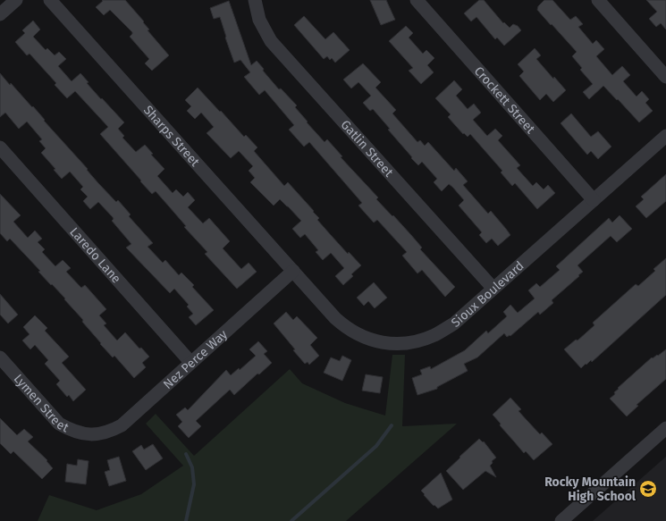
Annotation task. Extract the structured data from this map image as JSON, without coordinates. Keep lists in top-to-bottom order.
{
  "streets": {
    "street": [
      "Crockett Street",
      "Sharps Street",
      "Gatlin Street",
      "Laredo Lane",
      "Sioux Boulevard",
      "Nez Perce Way",
      "Lymen Street"
    ]
  },
  "crossings": [
    ["Crockett Street", "Sioux Boulevard"],
    ["Sharps Street", "Sioux Boulevard"],
    ["Sharps Street", "Nez Perce Way"],
    ["Gatlin Street", "Sioux Boulevard"],
    ["Laredo Lane", "Nez Perce Way"],
    ["Sioux Boulevard", "Nez Perce Way"],
    ["Nez Perce Way", "Lymen Street"]
  ],
  "places": {
    "school or university": ["Rocky Mountain High School"]
  }
}
